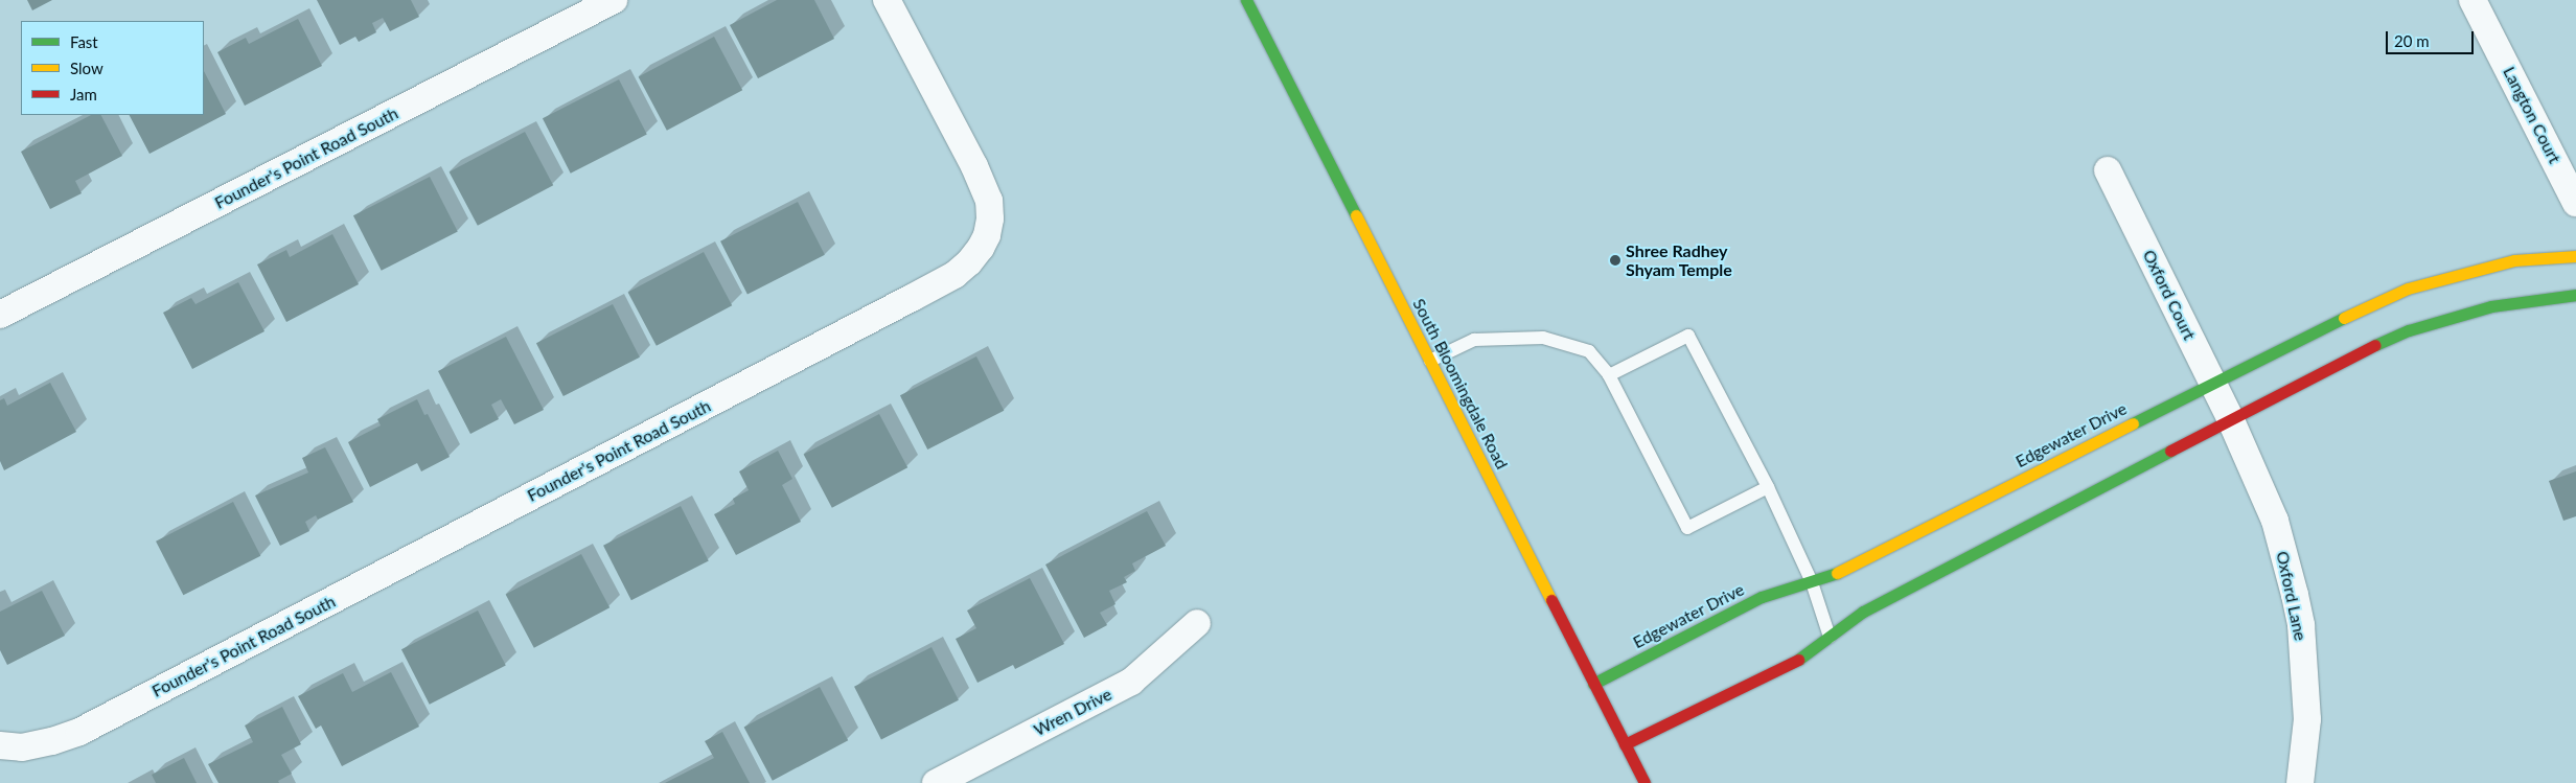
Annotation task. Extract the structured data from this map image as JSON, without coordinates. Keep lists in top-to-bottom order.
{
  "streets": {
    "street": [
      "Langton Court",
      "Founder's Point Road South",
      "Oxford Court",
      "South Bloomingdale Road",
      "Edgewater Drive",
      "Oxford Lane",
      "Wren Drive"
    ]
  },
  "crossings": [
    ["Oxford Court", "Edgewater Drive"],
    ["Oxford Court", "Oxford Lane"],
    ["South Bloomingdale Road", "Edgewater Drive"]
  ],
  "places": ["Shree Radhey Shyam Temple"],
  "legend": ["Fast", "Slow", "Jam"],
  "scale_bar": "20 m"
}
